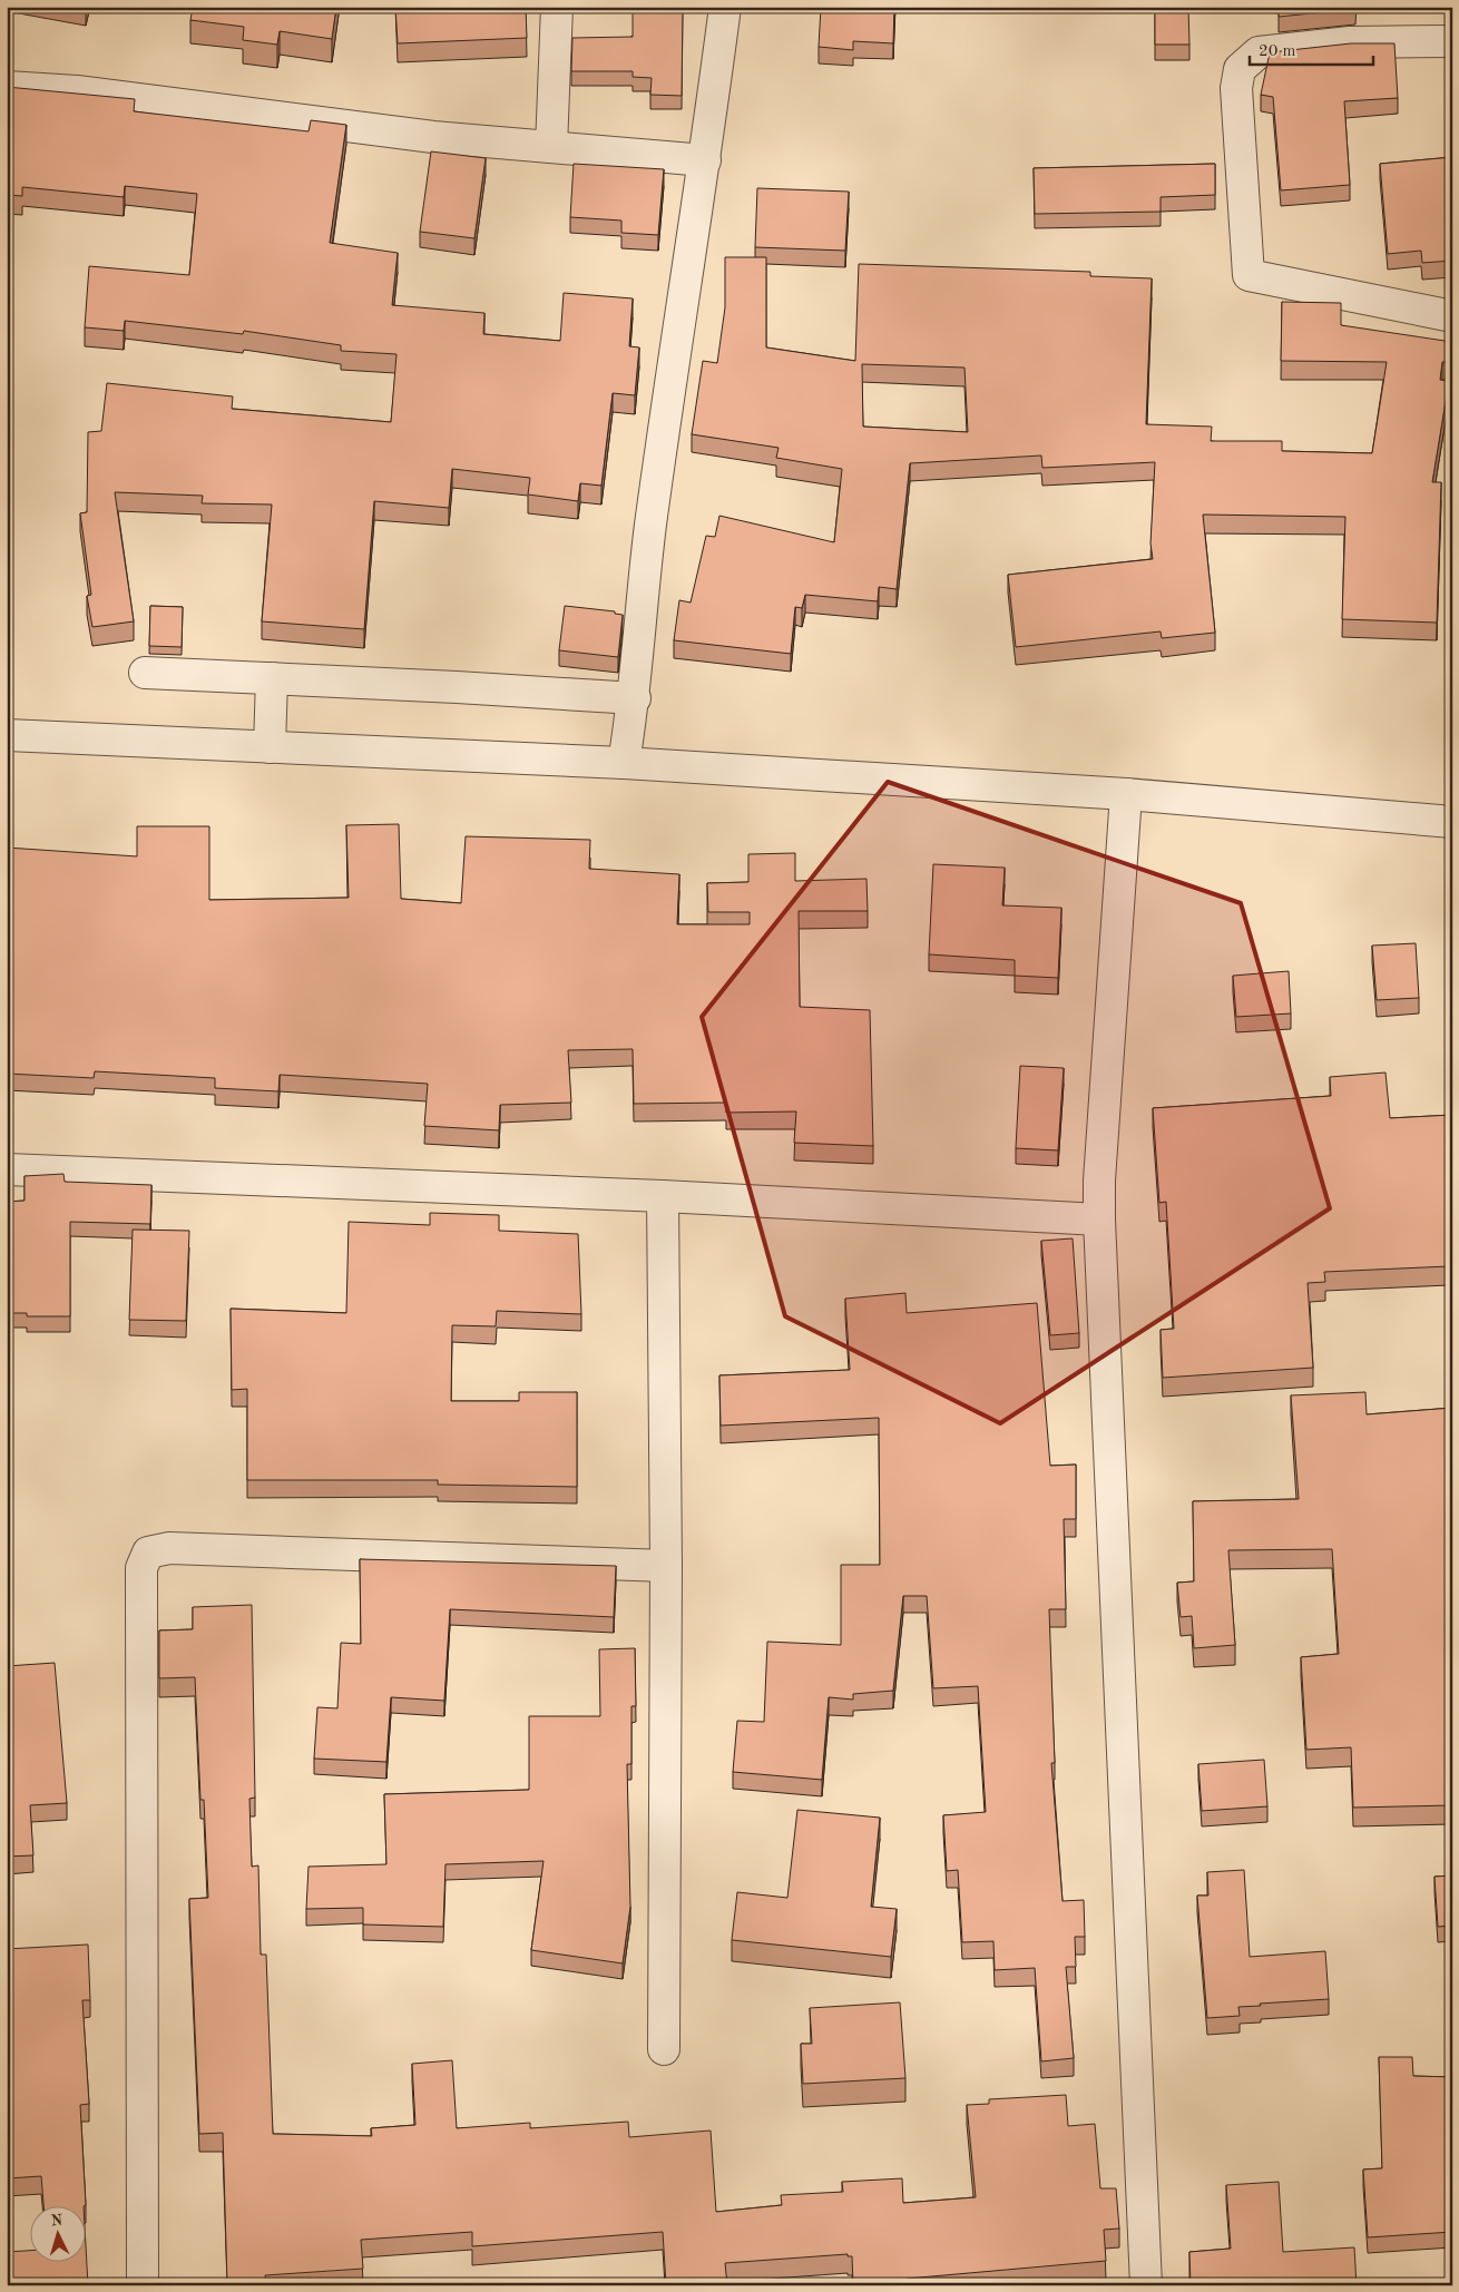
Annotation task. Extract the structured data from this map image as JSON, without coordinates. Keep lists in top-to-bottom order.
{
  "scale_bar": "20 m",
  "north": "top"
}
